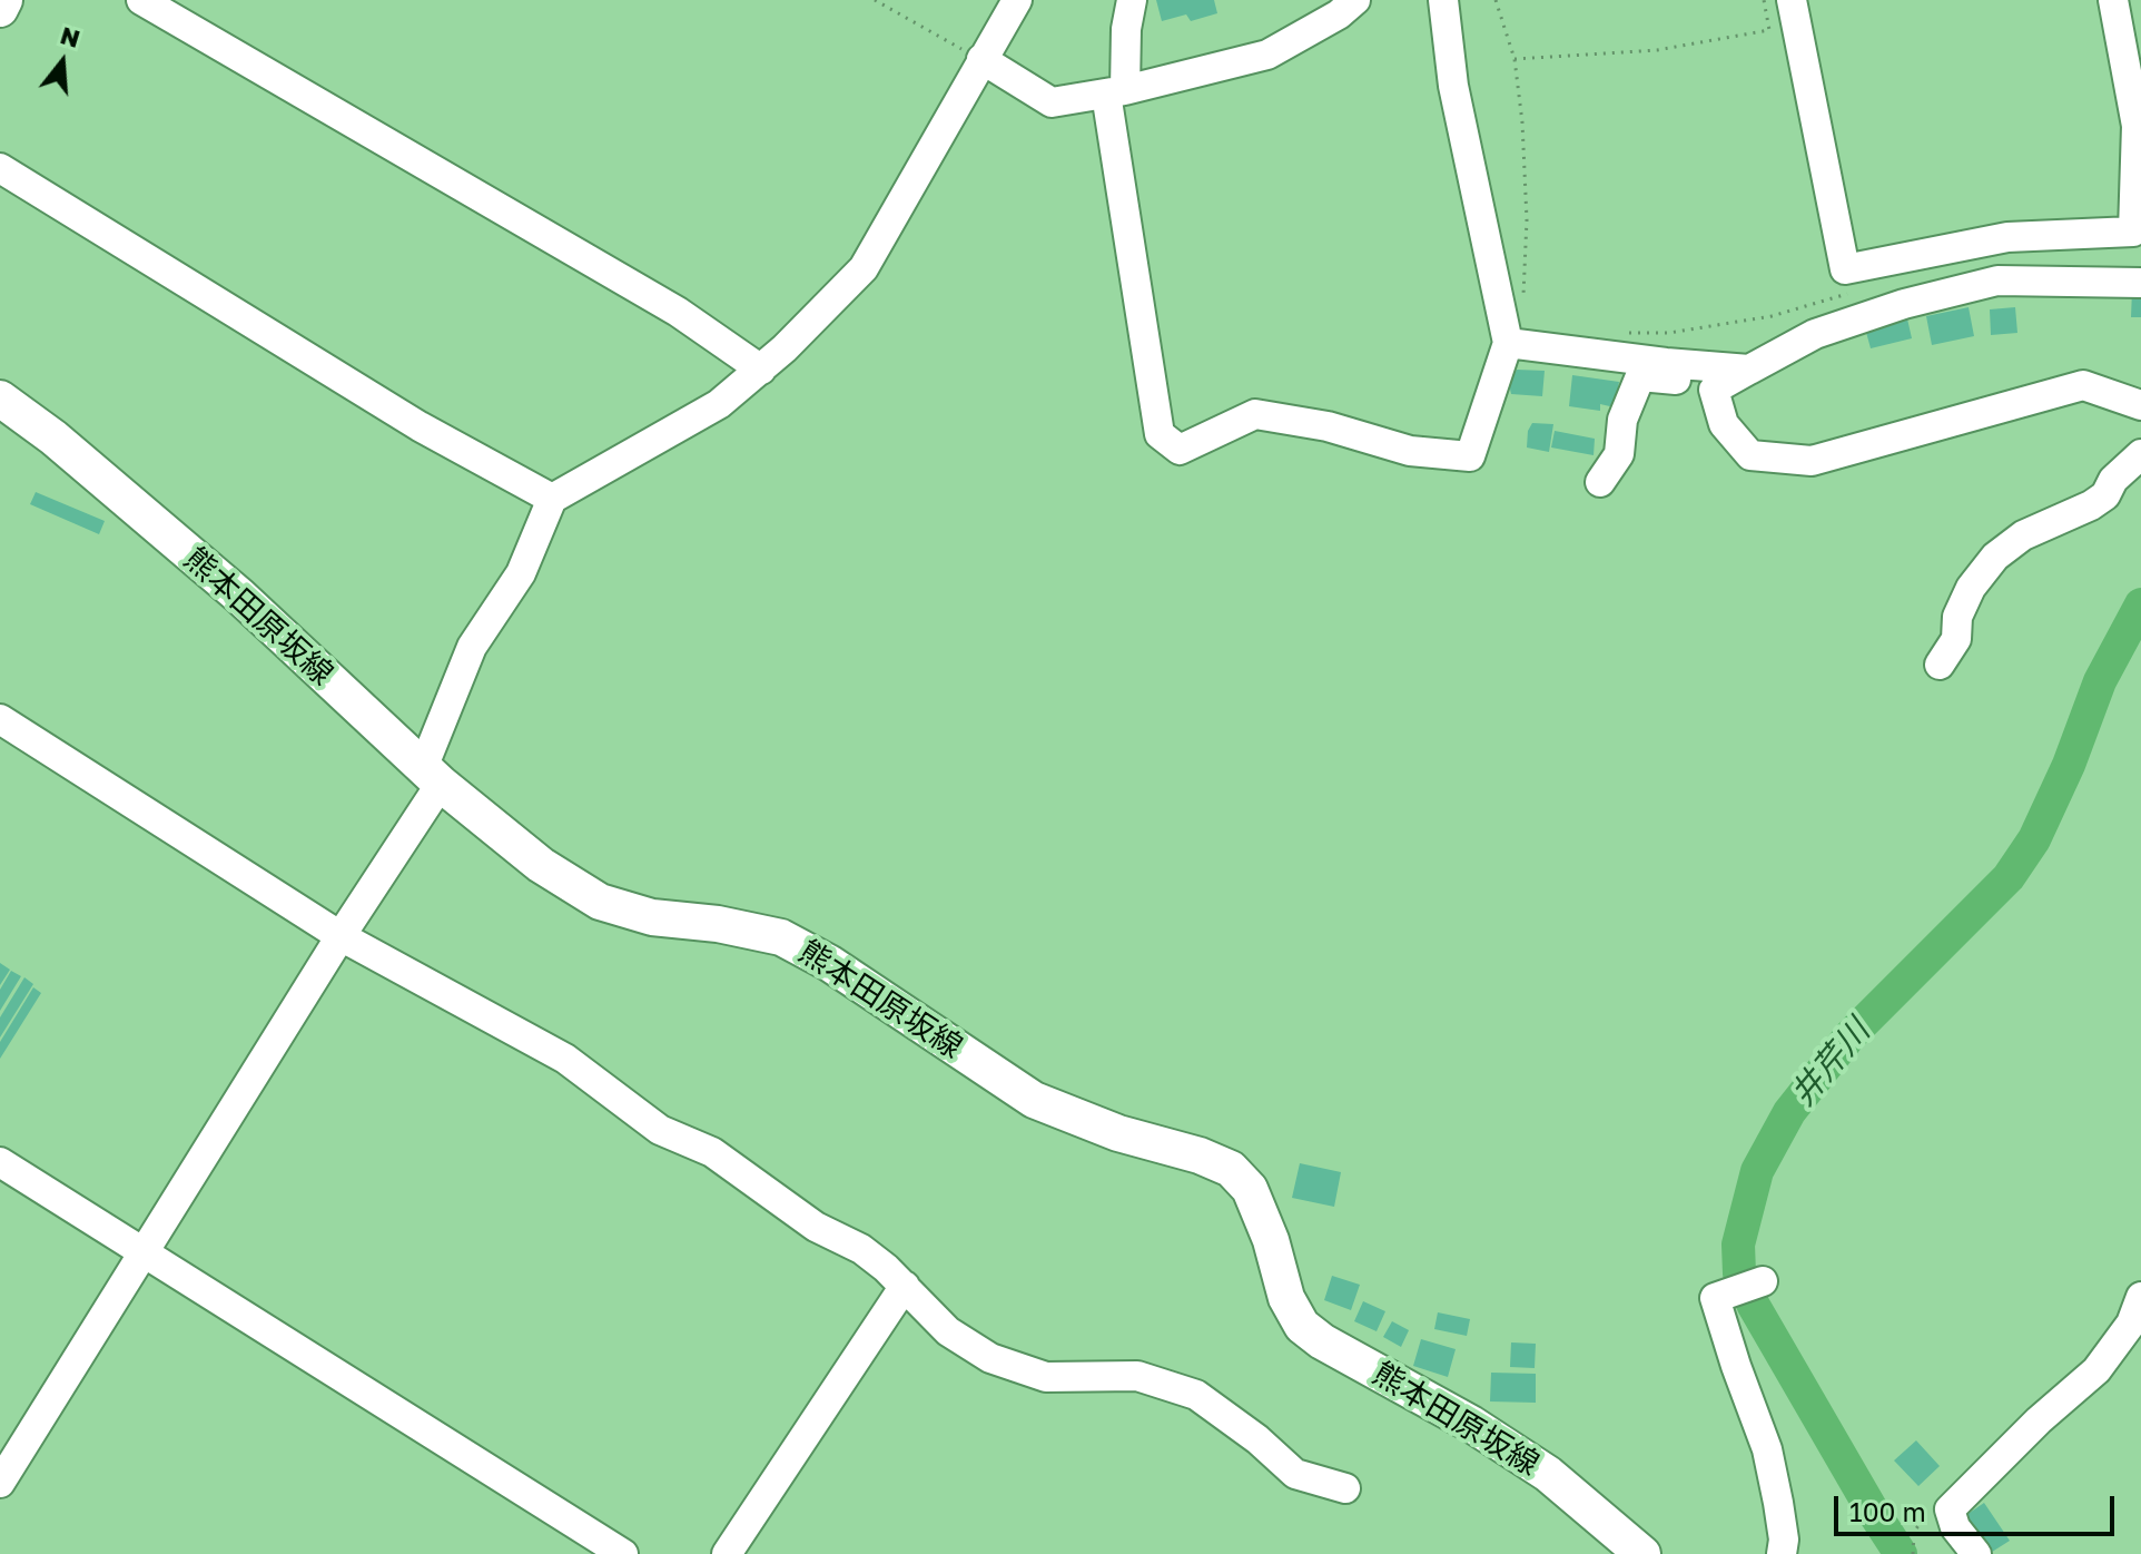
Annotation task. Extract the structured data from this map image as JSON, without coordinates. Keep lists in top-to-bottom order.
{
  "streets": {
    "main road": ["熊本田原坂線"]
  },
  "water": ["井芹川"],
  "scale_bar": "100 m",
  "north": "top"
}
